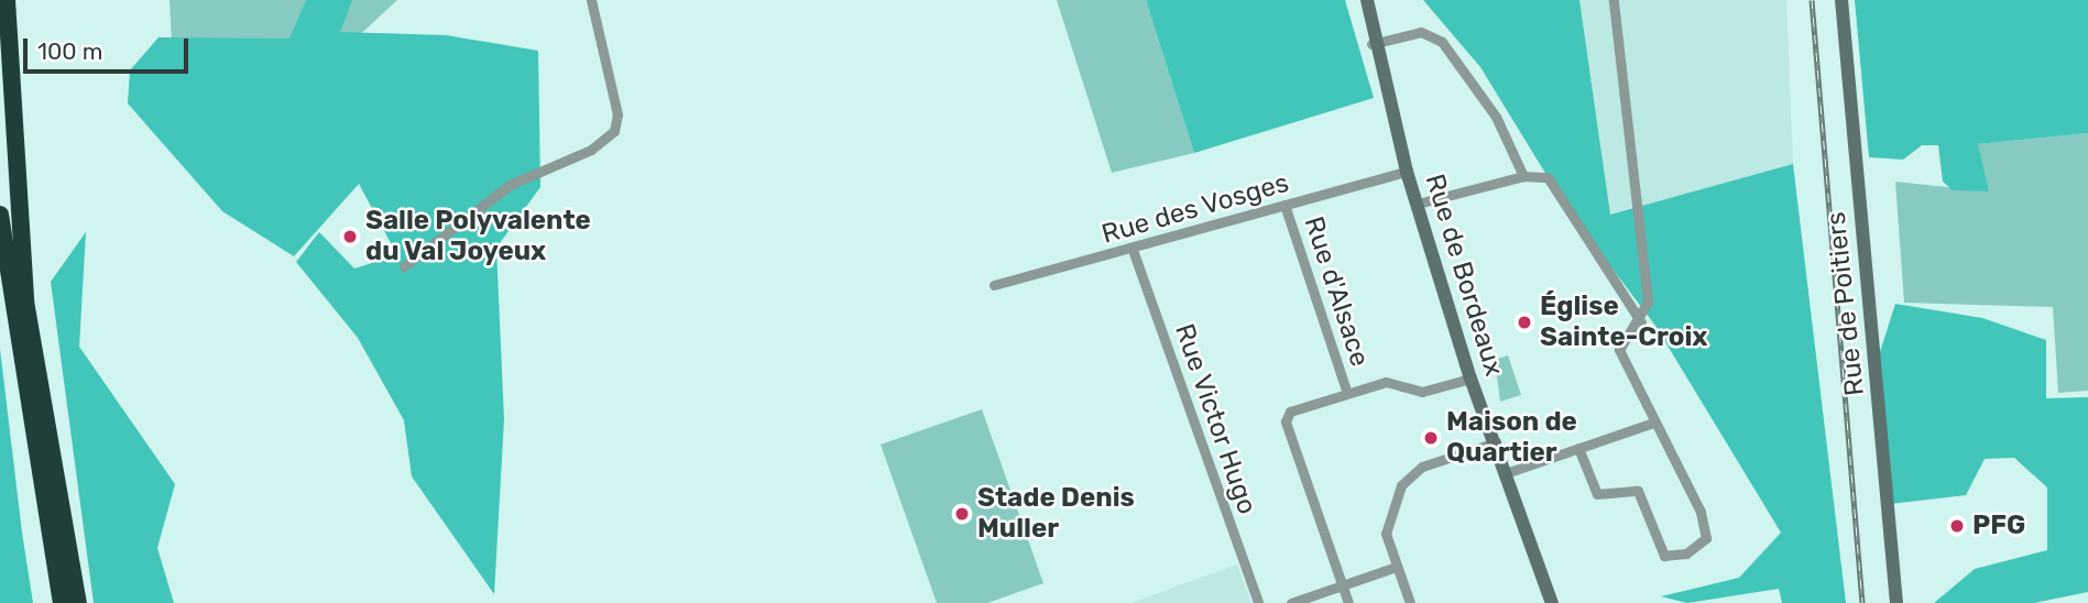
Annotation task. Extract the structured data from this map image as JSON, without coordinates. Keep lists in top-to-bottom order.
{
  "streets": {
    "street": [
      "Rue des Vosges",
      "Rue de Bordeaux",
      "Rue d'Alsace",
      "Rue de Poitiers",
      "Rue Victor Hugo"
    ]
  },
  "crossings": [
    ["Rue des Vosges", "Rue de Bordeaux"],
    ["Rue des Vosges", "Rue d'Alsace"],
    ["Rue des Vosges", "Rue Victor Hugo"]
  ],
  "places": [
    "Salle Polyvalente du Val Joyeux",
    "Église Sainte-Croix",
    "Maison de Quartier",
    "Stade Denis Muller",
    "PFG"
  ],
  "scale_bar": "100 m"
}
